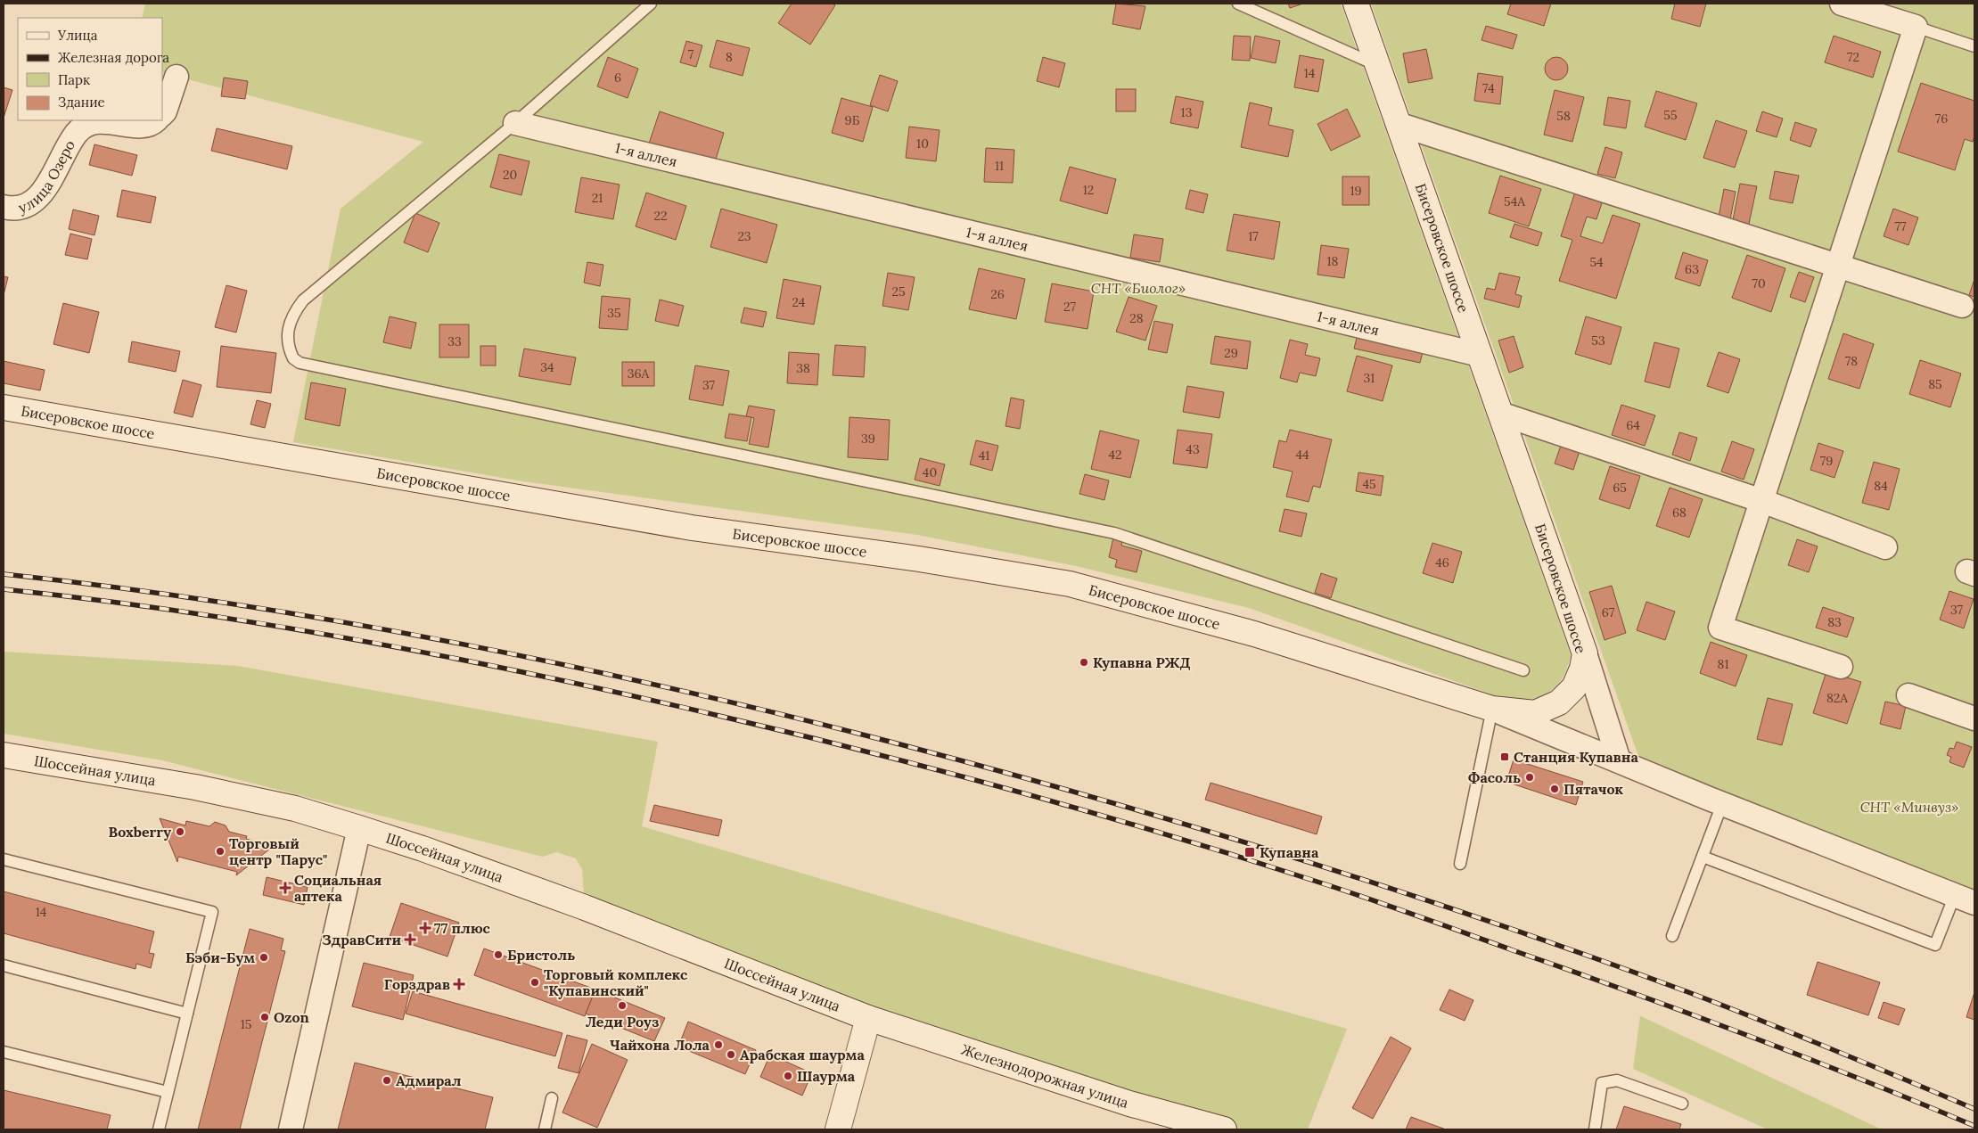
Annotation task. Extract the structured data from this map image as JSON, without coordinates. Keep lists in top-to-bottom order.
{
  "streets": {
    "main road": ["Бисеровское шоссе", "Шоссейная улица", "Железнодорожная улица"],
    "street": ["1-я аллея", "улица Озеро"]
  },
  "crossings": [
    ["1-я аллея", "Бисеровское шоссе"],
    ["Шоссейная улица", "Железнодорожная улица"]
  ],
  "parks": ["СНТ «Биолог»", "СНТ «Минвуз»"],
  "places": {
    "other": [
      "Купавна РЖД",
      "Фасоль",
      "Пятачок",
      "Boxberry",
      "Торговый центр \"Парус\"",
      "Бристоль",
      "Бэби-Бум",
      "Торговый комплекс \"Купавинский\"",
      "Леди Роуз",
      "Ozon",
      "Чайхона Лола",
      "Арабская шаурма",
      "Шаурма",
      "Адмирал"
    ],
    "transit": ["Станция Купавна", "Купавна"],
    "health": [
      "Социальная аптека",
      "77 плюс",
      "ЗдравСити",
      "Горздрав"
    ]
  },
  "house_numbers": [
    "7",
    "8",
    "72",
    "14",
    "6",
    "74",
    "13",
    "55",
    "58",
    "76",
    "9Б",
    "10",
    "11",
    "20",
    "12",
    "19",
    "21",
    "54А",
    "22",
    "77",
    "23",
    "17",
    "18",
    "54",
    "63",
    "70",
    "25",
    "26",
    "24",
    "27",
    "35",
    "28",
    "53",
    "33",
    "29",
    "78",
    "34",
    "38",
    "36А",
    "31",
    "85",
    "37",
    "64",
    "39",
    "43",
    "42",
    "44",
    "41",
    "79",
    "40",
    "45",
    "84",
    "65",
    "68",
    "46",
    "37",
    "67",
    "83",
    "81",
    "82А",
    "14",
    "15"
  ],
  "legend": [
    "Улица",
    "Железная дорога",
    "Парк",
    "Здание"
  ]
}
